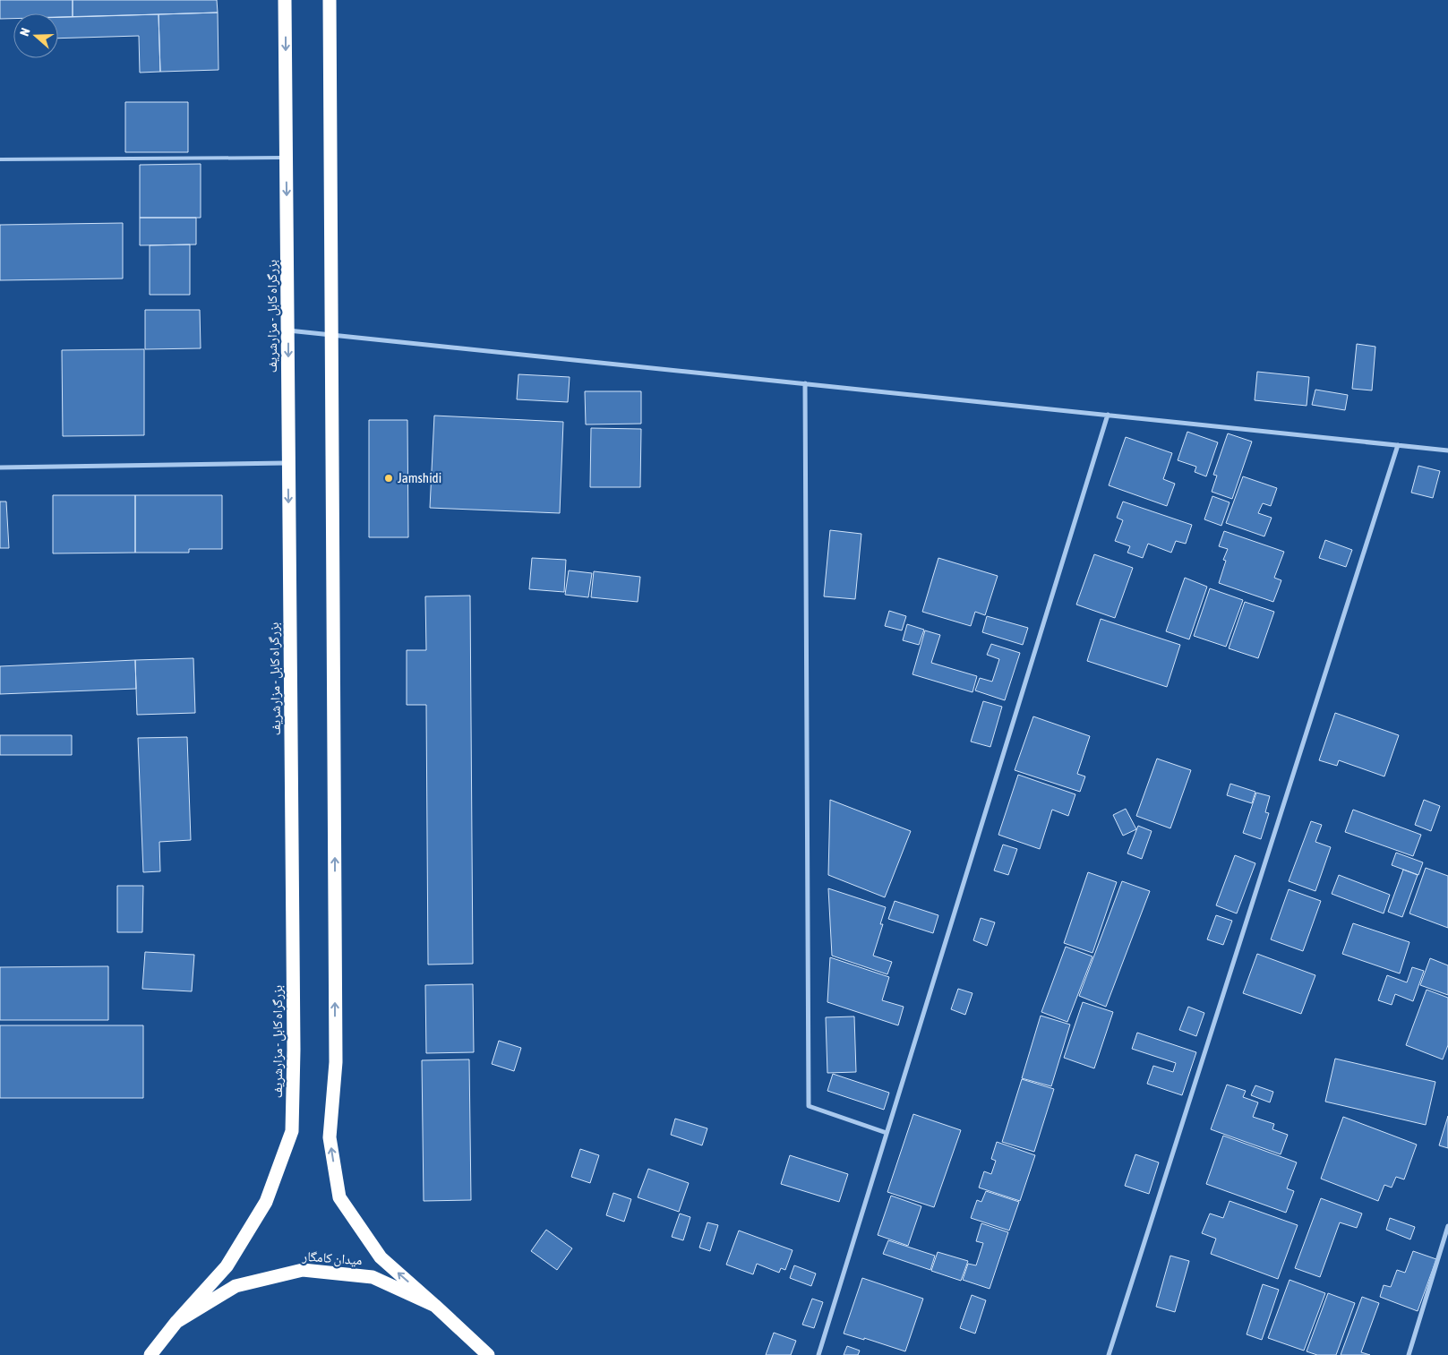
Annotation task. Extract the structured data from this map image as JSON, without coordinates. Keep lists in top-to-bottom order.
{
  "streets": {
    "highway": ["بزرگراه کابل - مزارشریف", "میدان کامگار"]
  },
  "crossings": [
    ["بزرگراه کابل - مزارشریف", "میدان کامگار"]
  ],
  "places": ["Jamshidi"],
  "north": "left"
}
